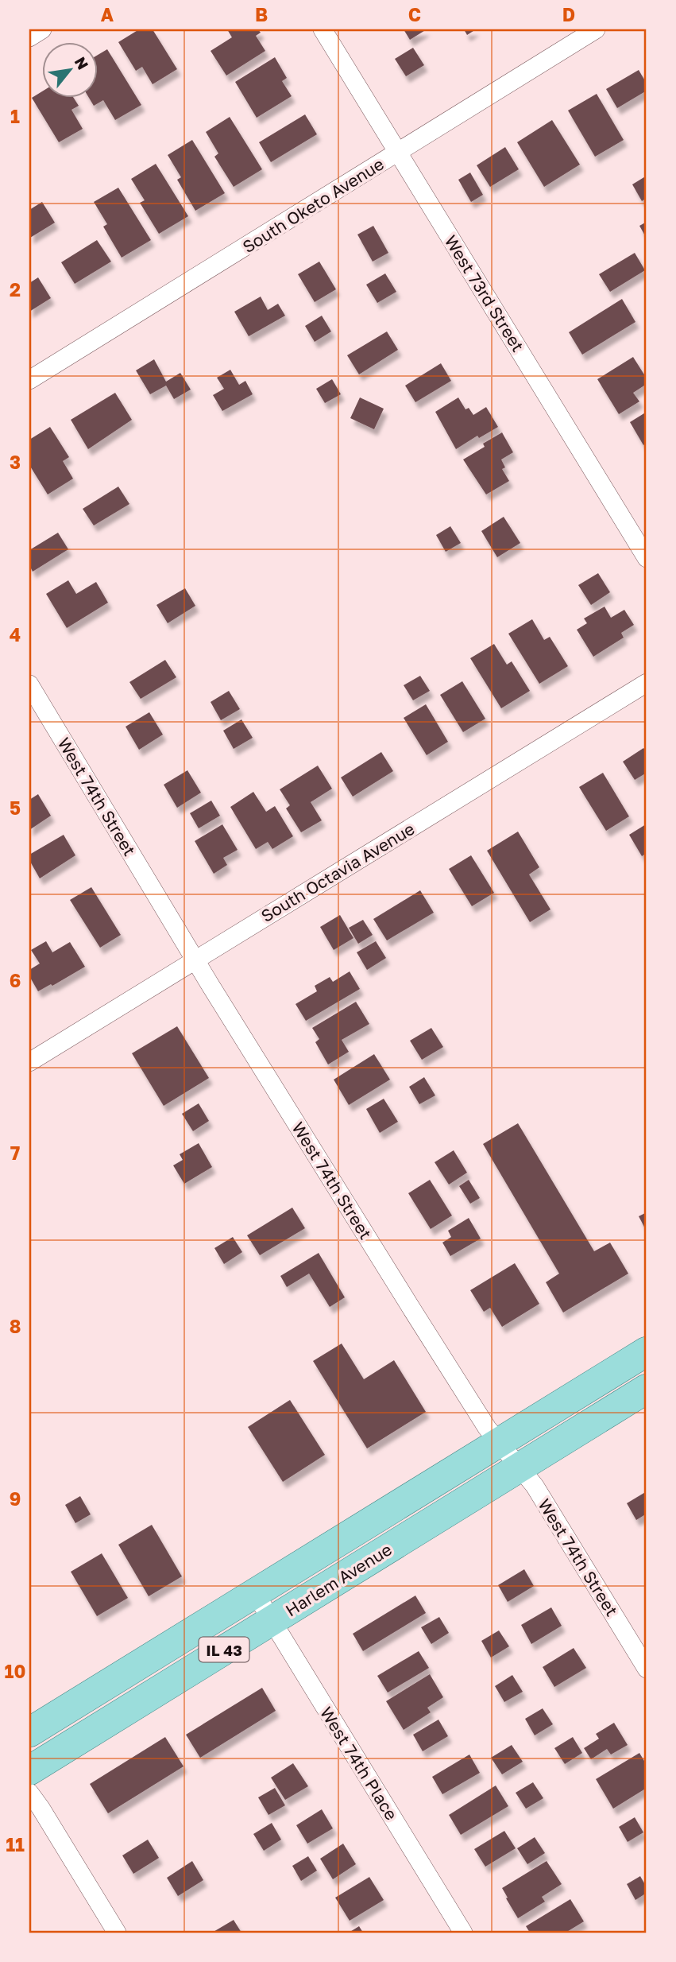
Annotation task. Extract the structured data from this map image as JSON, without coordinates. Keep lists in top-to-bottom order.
{
  "streets": {
    "main road": ["Harlem Avenue", "IL 43"],
    "street": [
      "South Oketo Avenue",
      "West 73rd Street",
      "West 74th Street",
      "South Octavia Avenue",
      "West 74th Place"
    ]
  },
  "crossings": [
    ["South Oketo Avenue", "West 73rd Street"],
    ["West 74th Street", "South Octavia Avenue"],
    ["West 74th Street", "Harlem Avenue"],
    ["Harlem Avenue", "West 74th Place"]
  ],
  "north": "top right",
  "grid": {
    "columns": [
      "A",
      "B",
      "C",
      "D"
    ],
    "rows": [
      "1",
      "2",
      "3",
      "4",
      "5",
      "6",
      "7",
      "8",
      "9",
      "10",
      "11"
    ]
  }
}
